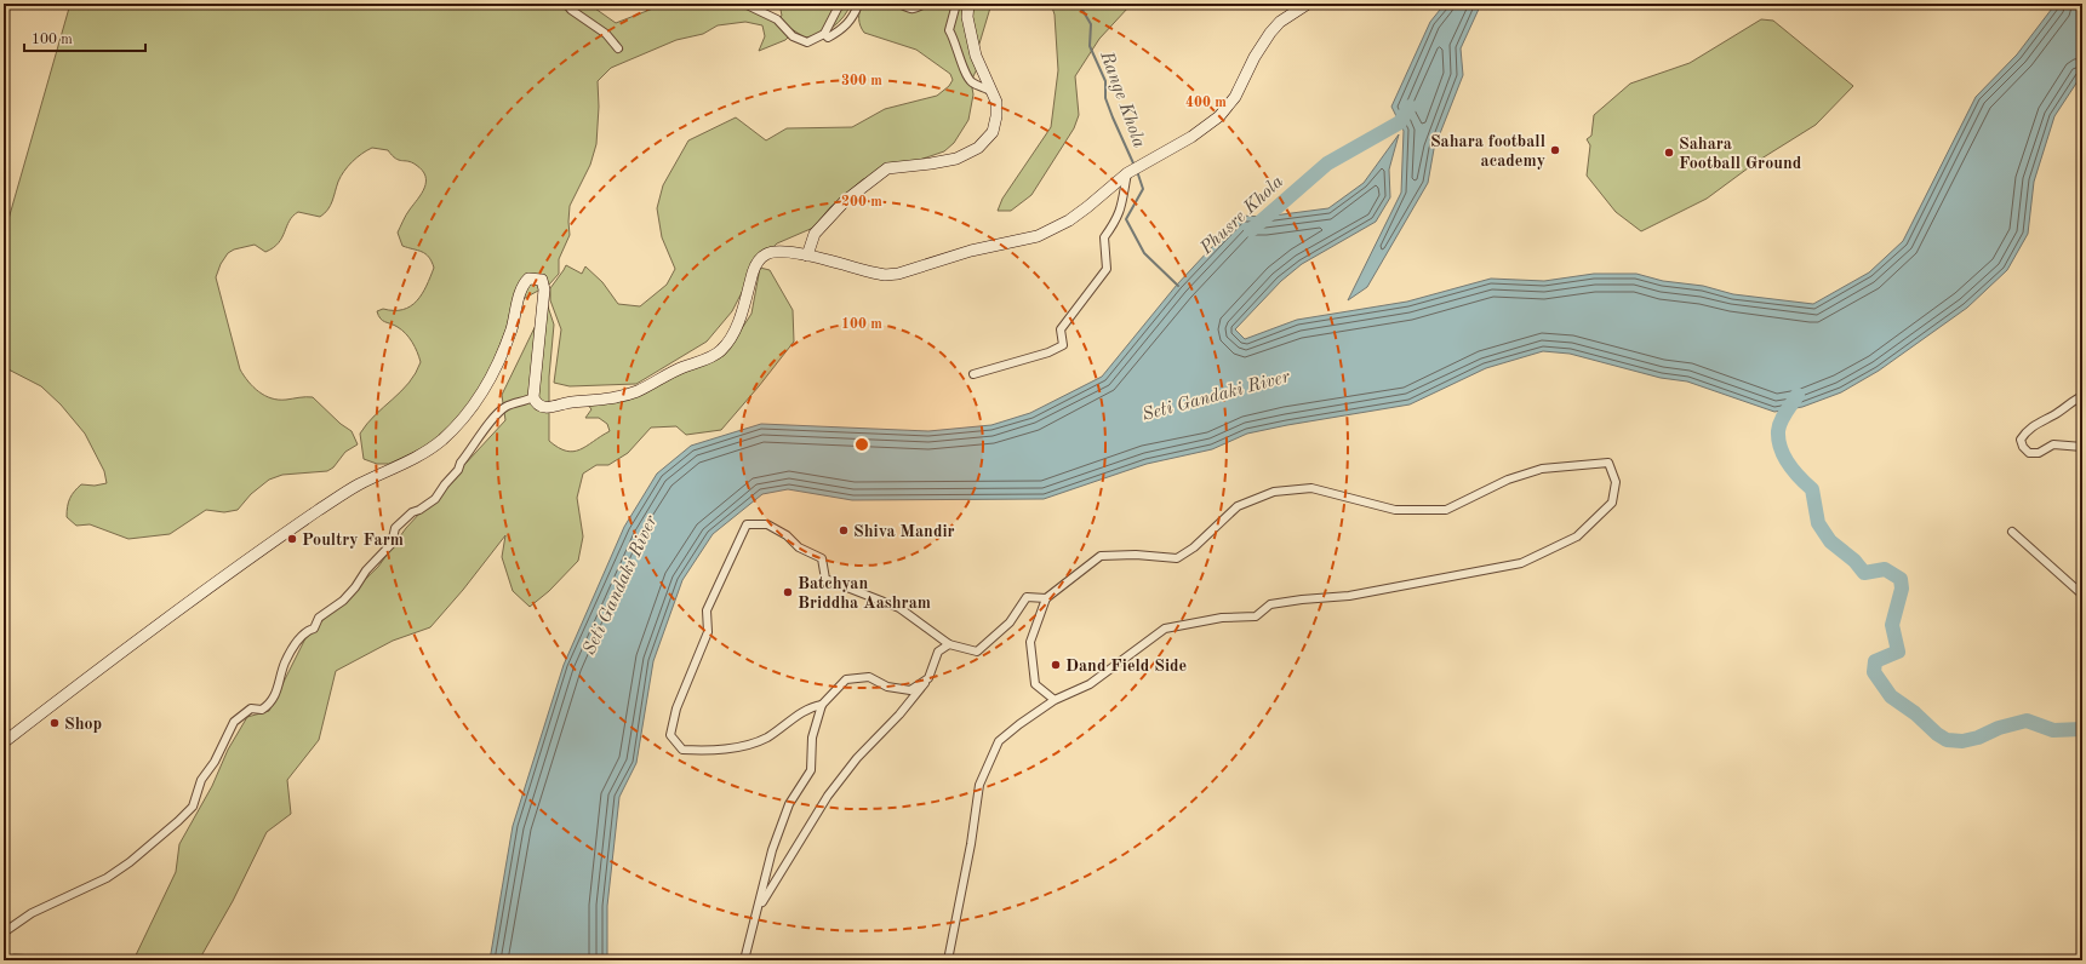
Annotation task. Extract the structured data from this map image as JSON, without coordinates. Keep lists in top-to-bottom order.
{
  "water": ["Range Khola", "Phusre Khola", "Seti Gandaki River"],
  "places": [
    "Sahara football academy",
    "Sahara Football Ground",
    "Shiva Mandir",
    "Poultry Farm",
    "Batchyan Briddha Aashram",
    "Dand Field Side",
    "Shop"
  ],
  "scale_bar": "100 m",
  "rings": [
    "300 m",
    "400 m",
    "200 m",
    "100 m"
  ]
}
